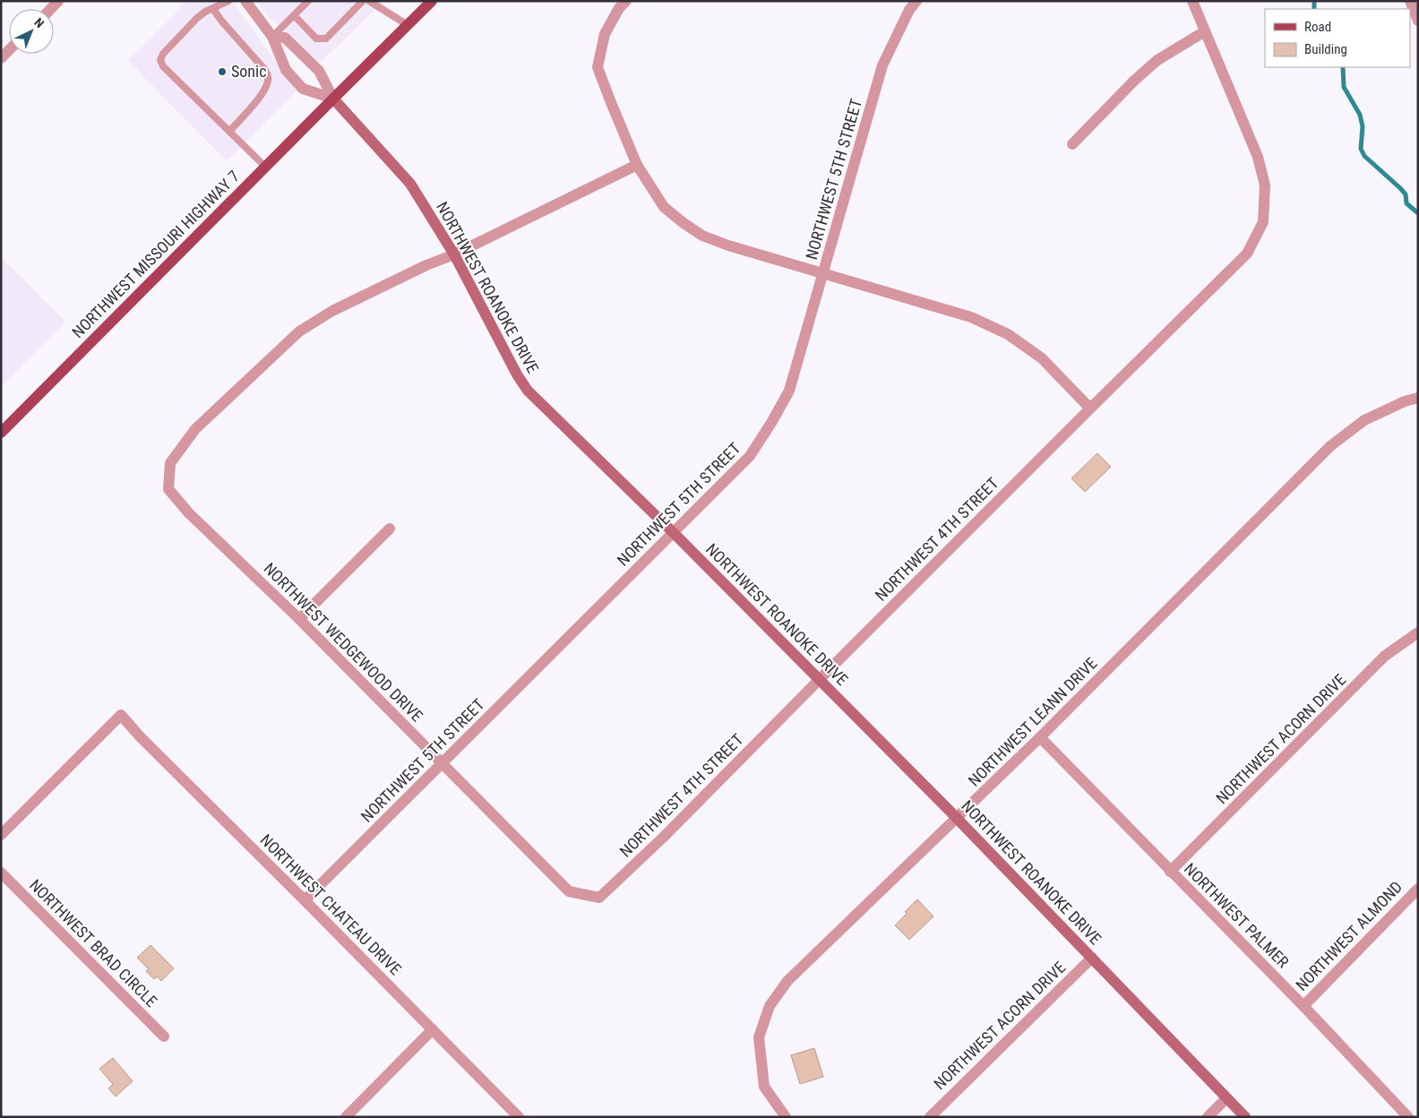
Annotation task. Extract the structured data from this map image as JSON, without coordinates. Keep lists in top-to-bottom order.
{
  "streets": {
    "main road": ["NORTHWEST MISSOURI HIGHWAY 7"],
    "street": [
      "NORTHWEST 5TH STREET",
      "NORTHWEST ROANOKE DRIVE",
      "NORTHWEST 4TH STREET",
      "NORTHWEST WEDGEWOOD DRIVE",
      "NORTHWEST LEANN DRIVE",
      "NORTHWEST ACORN DRIVE",
      "NORTHWEST CHATEAU DRIVE",
      "NORTHWEST PALMER",
      "NORTHWEST ALMOND",
      "NORTHWEST BRAD CIRCLE"
    ]
  },
  "crossings": [
    ["NORTHWEST 5TH STREET", "NORTHWEST ROANOKE DRIVE"],
    ["NORTHWEST 5TH STREET", "NORTHWEST WEDGEWOOD DRIVE"],
    ["NORTHWEST 5TH STREET", "NORTHWEST CHATEAU DRIVE"],
    ["NORTHWEST MISSOURI HIGHWAY 7", "NORTHWEST ROANOKE DRIVE"],
    ["NORTHWEST ROANOKE DRIVE", "NORTHWEST 4TH STREET"],
    ["NORTHWEST ROANOKE DRIVE", "NORTHWEST WEDGEWOOD DRIVE"],
    ["NORTHWEST ROANOKE DRIVE", "NORTHWEST LEANN DRIVE"],
    ["NORTHWEST ROANOKE DRIVE", "NORTHWEST ACORN DRIVE"],
    ["NORTHWEST 4TH STREET", "NORTHWEST WEDGEWOOD DRIVE"],
    ["NORTHWEST LEANN DRIVE", "NORTHWEST PALMER"],
    ["NORTHWEST ACORN DRIVE", "NORTHWEST PALMER"],
    ["NORTHWEST PALMER", "NORTHWEST ALMOND"]
  ],
  "places": ["Sonic"],
  "legend": ["Road", "Building"],
  "north": "top right"
}
